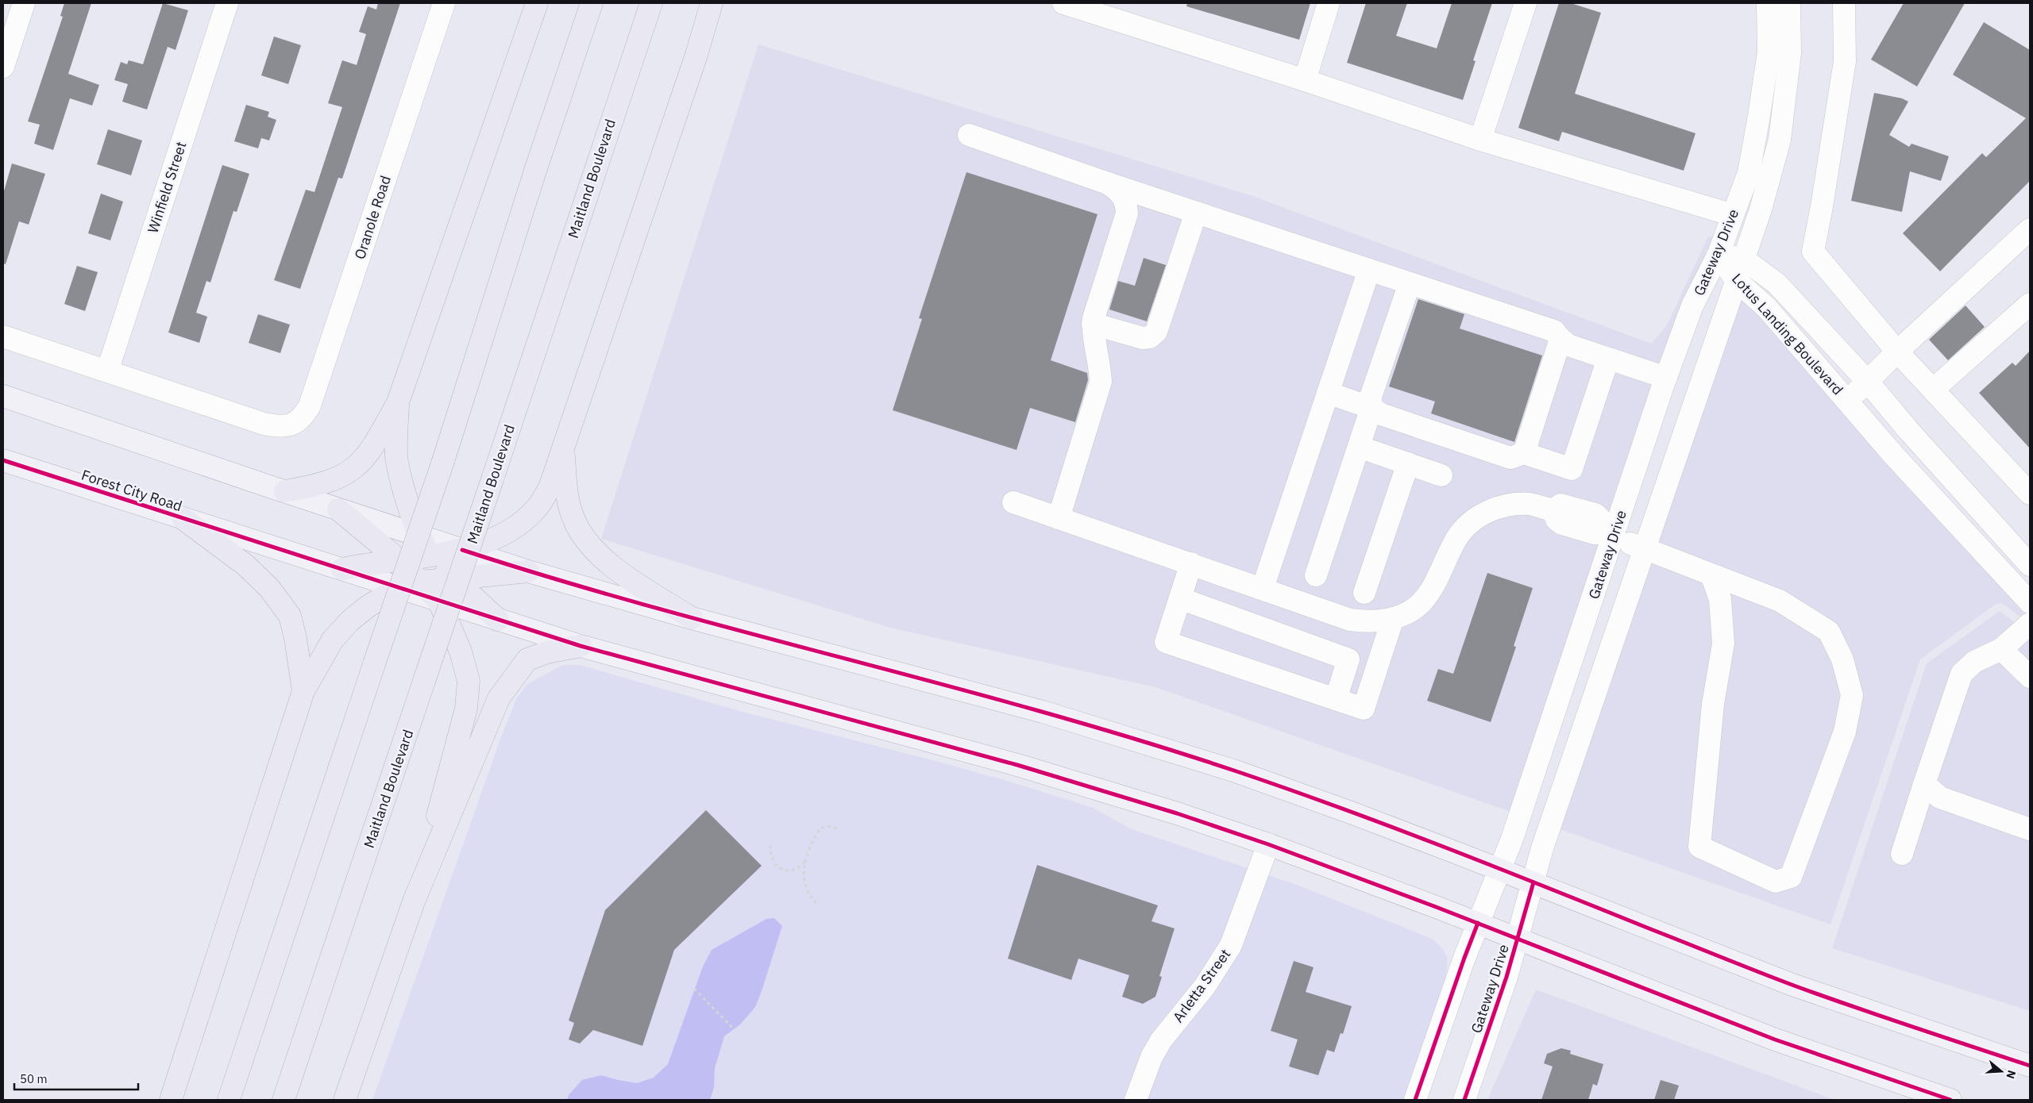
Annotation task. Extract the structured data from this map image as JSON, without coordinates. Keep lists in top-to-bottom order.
{
  "streets": {
    "highway": ["Maitland Boulevard"],
    "main road": ["Forest City Road"],
    "street": [
      "Winfield Street",
      "Oranole Road",
      "Gateway Drive",
      "Lotus Landing Boulevard",
      "Arletta Street"
    ]
  },
  "crossings": [
    ["Winfield Street", "Oranole Road"],
    ["Gateway Drive", "Lotus Landing Boulevard"],
    ["Gateway Drive", "Forest City Road"],
    ["Forest City Road", "Arletta Street"]
  ],
  "scale_bar": "50 m",
  "north": "right"
}
